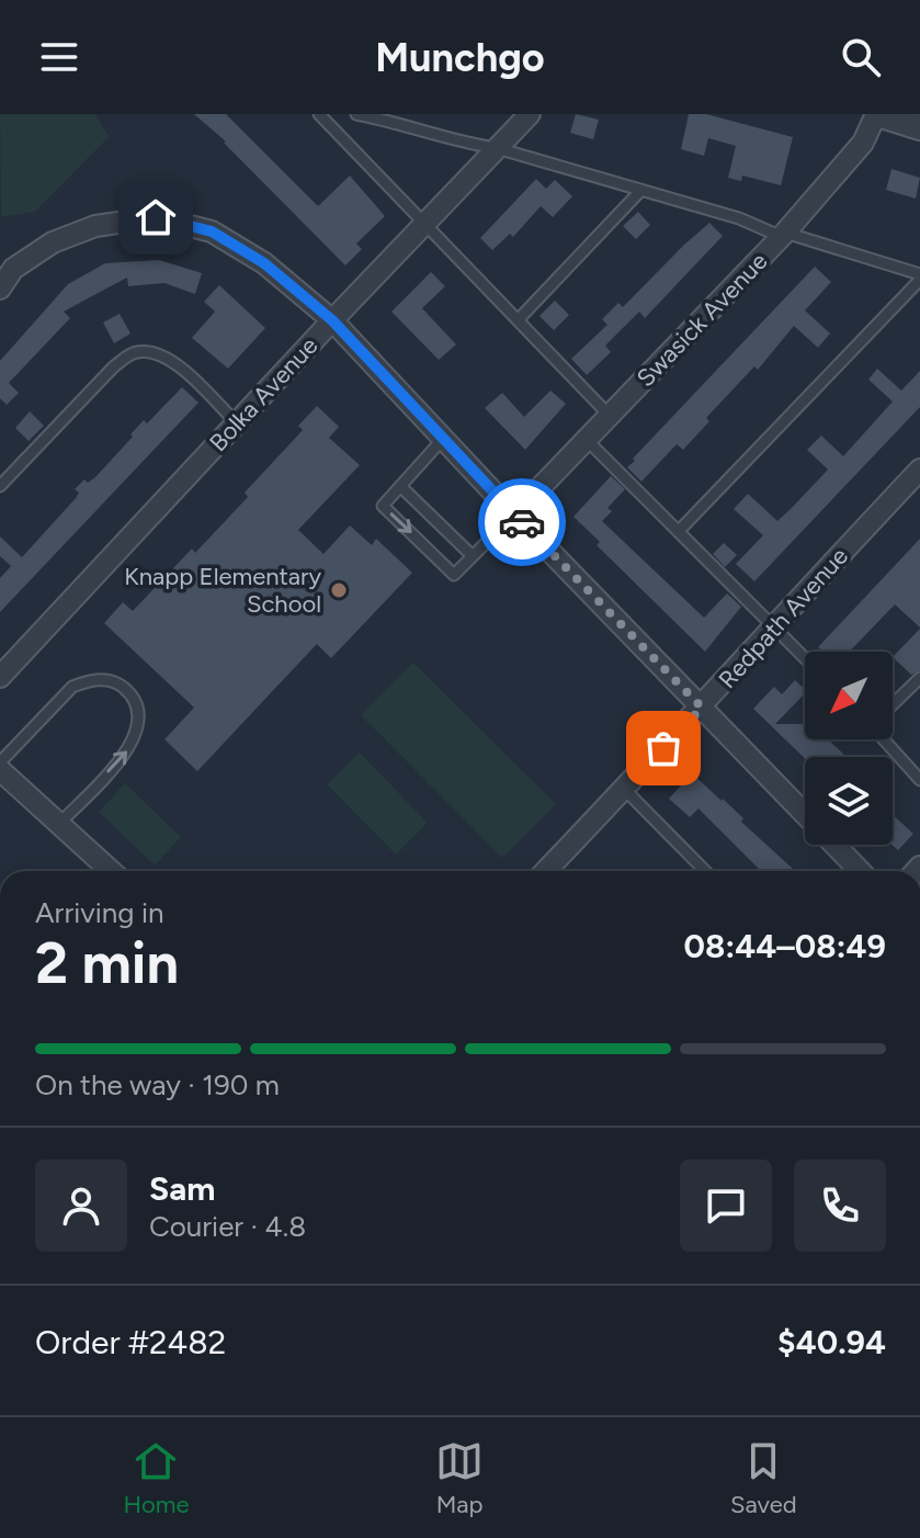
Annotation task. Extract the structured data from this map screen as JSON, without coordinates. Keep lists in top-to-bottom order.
{
  "streets": {
    "street": ["Swasick Avenue", "Bolka Avenue", "Redpath Avenue"]
  },
  "places": ["Knapp Elementary School"],
  "north": "bottom left",
  "page": {
    "header": "Munchgo",
    "heading": ["2 min", "Arriving in", "08:44–08:49"],
    "panel": [
      "Sam",
      "Courier · 4.8",
      "Order #2482",
      "$40.94"
    ],
    "bar": "On the way · 190 m",
    "tabs": ["Home", "Map", "Saved"]
  }
}
